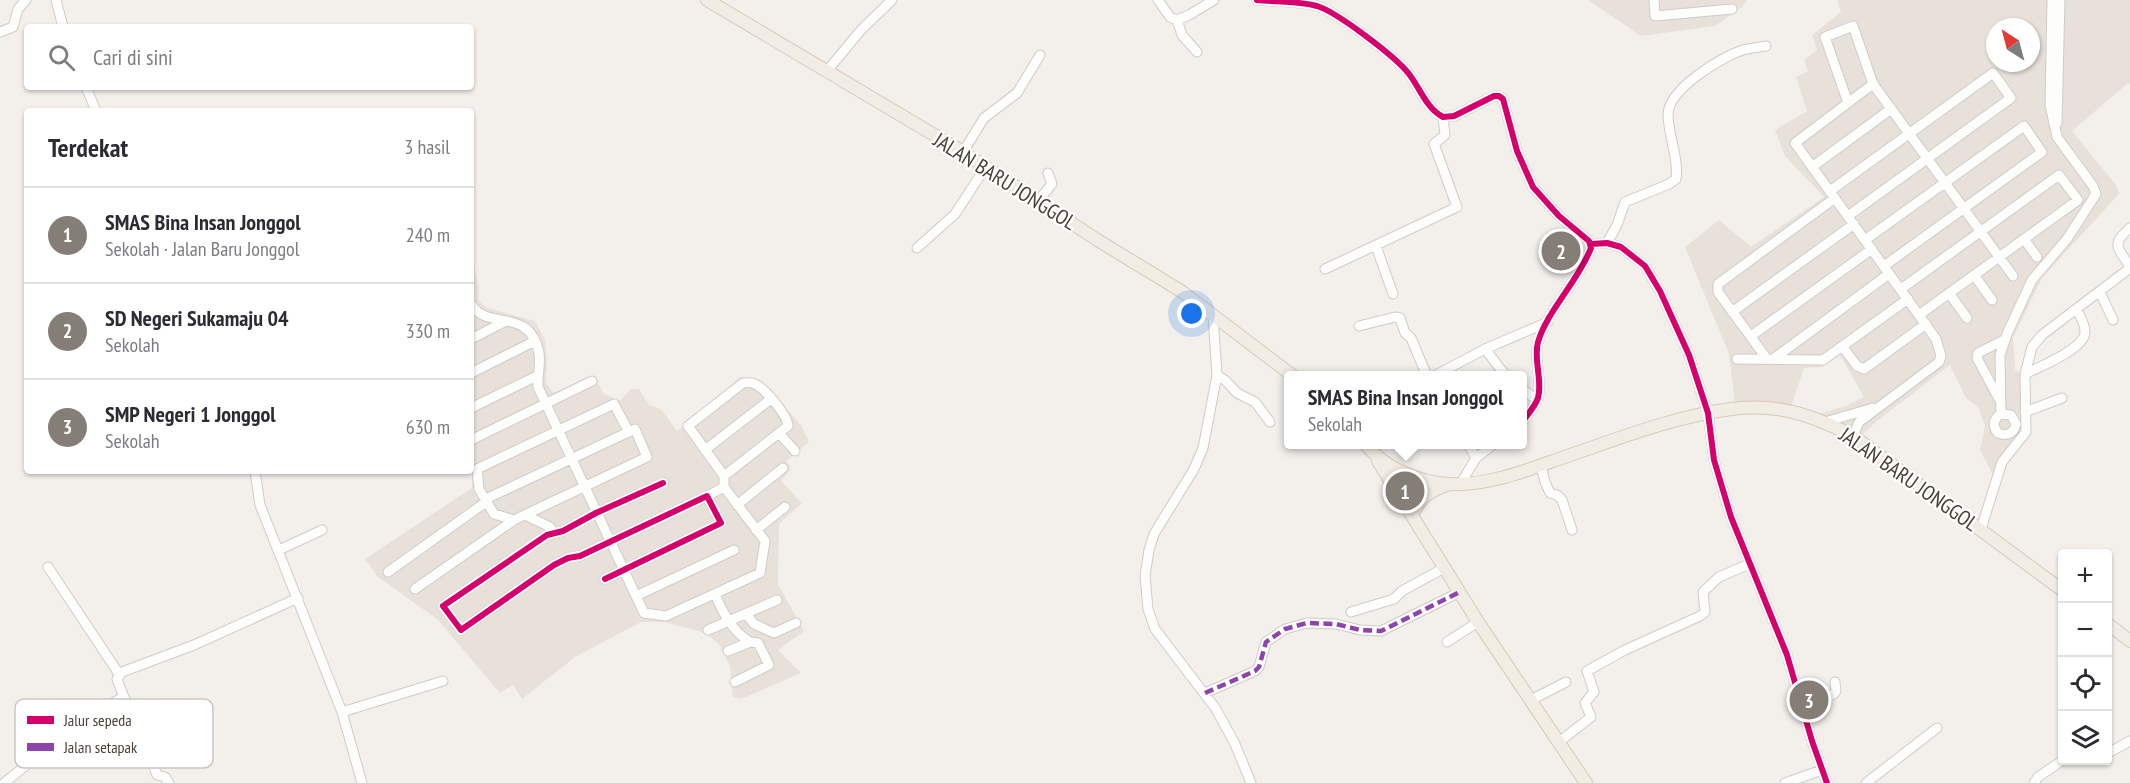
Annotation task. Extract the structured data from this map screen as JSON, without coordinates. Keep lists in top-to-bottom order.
{
  "streets": {
    "main road": ["JALAN BARU JONGGOL"]
  },
  "legend": ["Jalur sepeda", "Jalan setapak"],
  "north": "top left",
  "page": {
    "search": "Cari di sini",
    "heading": ["Terdekat", "3 hasil"],
    "list": [
      {
        "mark": "1",
        "name": "SMAS Bina Insan Jonggol",
        "note": "Sekolah · Jalan Baru Jonggol",
        "value": "240 m"
      },
      {
        "mark": "2",
        "name": "SD Negeri Sukamaju 04",
        "note": "Sekolah",
        "value": "330 m"
      },
      {
        "mark": "3",
        "name": "SMP Negeri 1 Jonggol",
        "note": "Sekolah",
        "value": "630 m"
      }
    ],
    "pins": ["2", "1", "3"],
    "popup": ["SMAS Bina Insan Jonggol", "Sekolah"],
    "map_buttons": ["+", "−"]
  }
}
